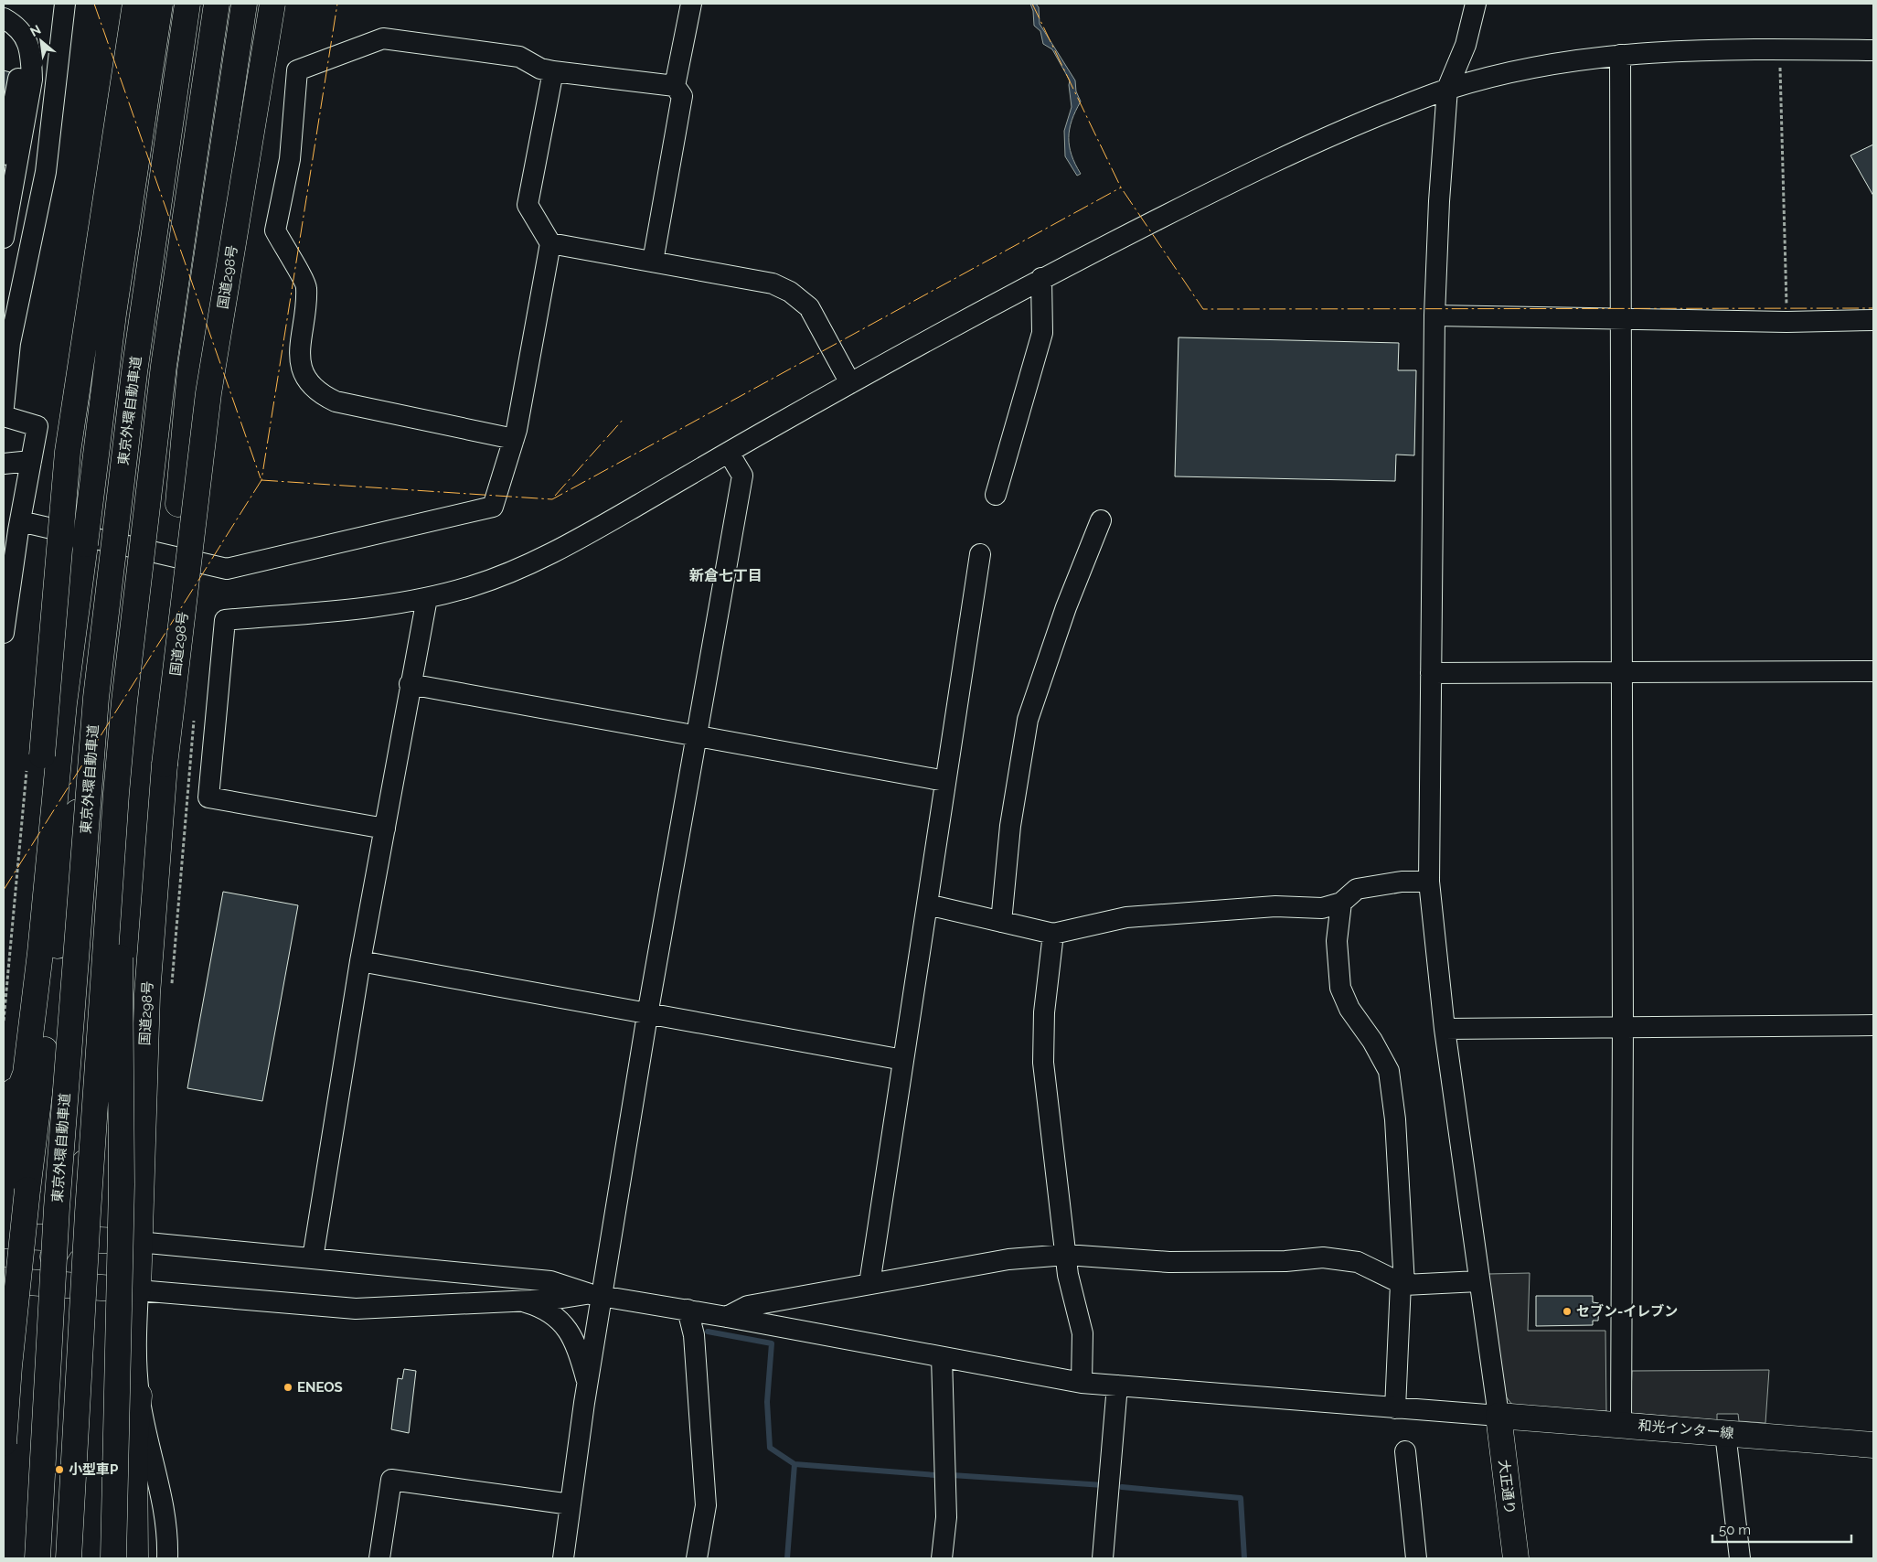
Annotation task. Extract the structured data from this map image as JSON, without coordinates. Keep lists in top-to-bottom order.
{
  "streets": {
    "main road": [
      "国道298号",
      "東京外環自動車道",
      "和光インター線",
      "大正通り"
    ]
  },
  "crossings": [
    ["和光インター線", "大正通り"]
  ],
  "districts": ["新倉七丁目"],
  "places": ["セブン-イレブン", "ENEOS", "小型車P"],
  "scale_bar": "50 m",
  "north": "top left"
}
